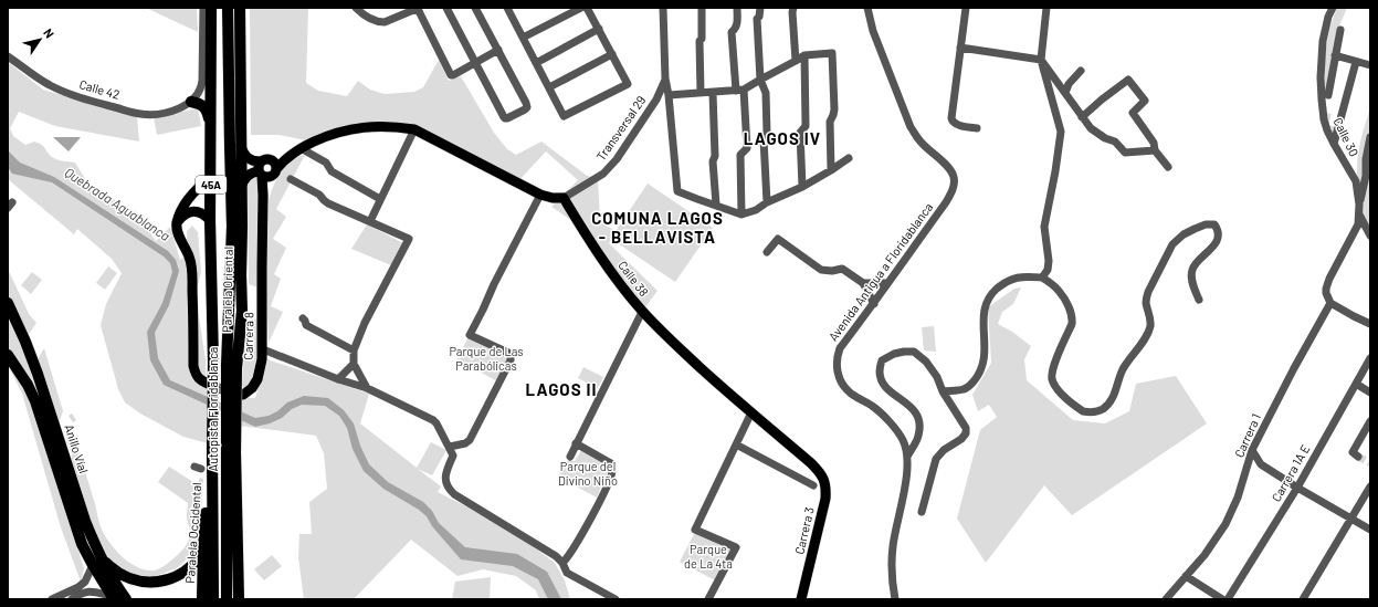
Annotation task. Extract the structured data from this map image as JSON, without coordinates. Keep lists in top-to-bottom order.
{
  "streets": {
    "highway": [
      "45A",
      "Paralela Oriental",
      "Autopista Floridablanca",
      "Anillo Víal",
      "Paralela Occidental"
    ],
    "main road": ["Calle 38", "Carrera 8", "Carrera 3"],
    "street": [
      "Calle 42",
      "Transversal 29",
      "Calle 30",
      "Avenida Antigua a Floridablanca",
      "Carrera 1",
      "Carrera 1A E"
    ]
  },
  "crossings": [
    ["Transversal 29", "Calle 38"],
    ["Calle 30", "Carrera 1"],
    ["Calle 38", "Carrera 3"],
    ["Paralela Oriental", "Autopista Floridablanca"],
    ["Autopista Floridablanca", "Paralela Occidental"]
  ],
  "districts": ["LAGOS IV", "COMUNA LAGOS - BELLAVISTA", "LAGOS II"],
  "water": ["Quebrada Aguablanca"],
  "parks": ["Parque de Las Parabólicas", "Parque del Divino Niño", "Parque de La 4ta"],
  "north": "top right"
}
